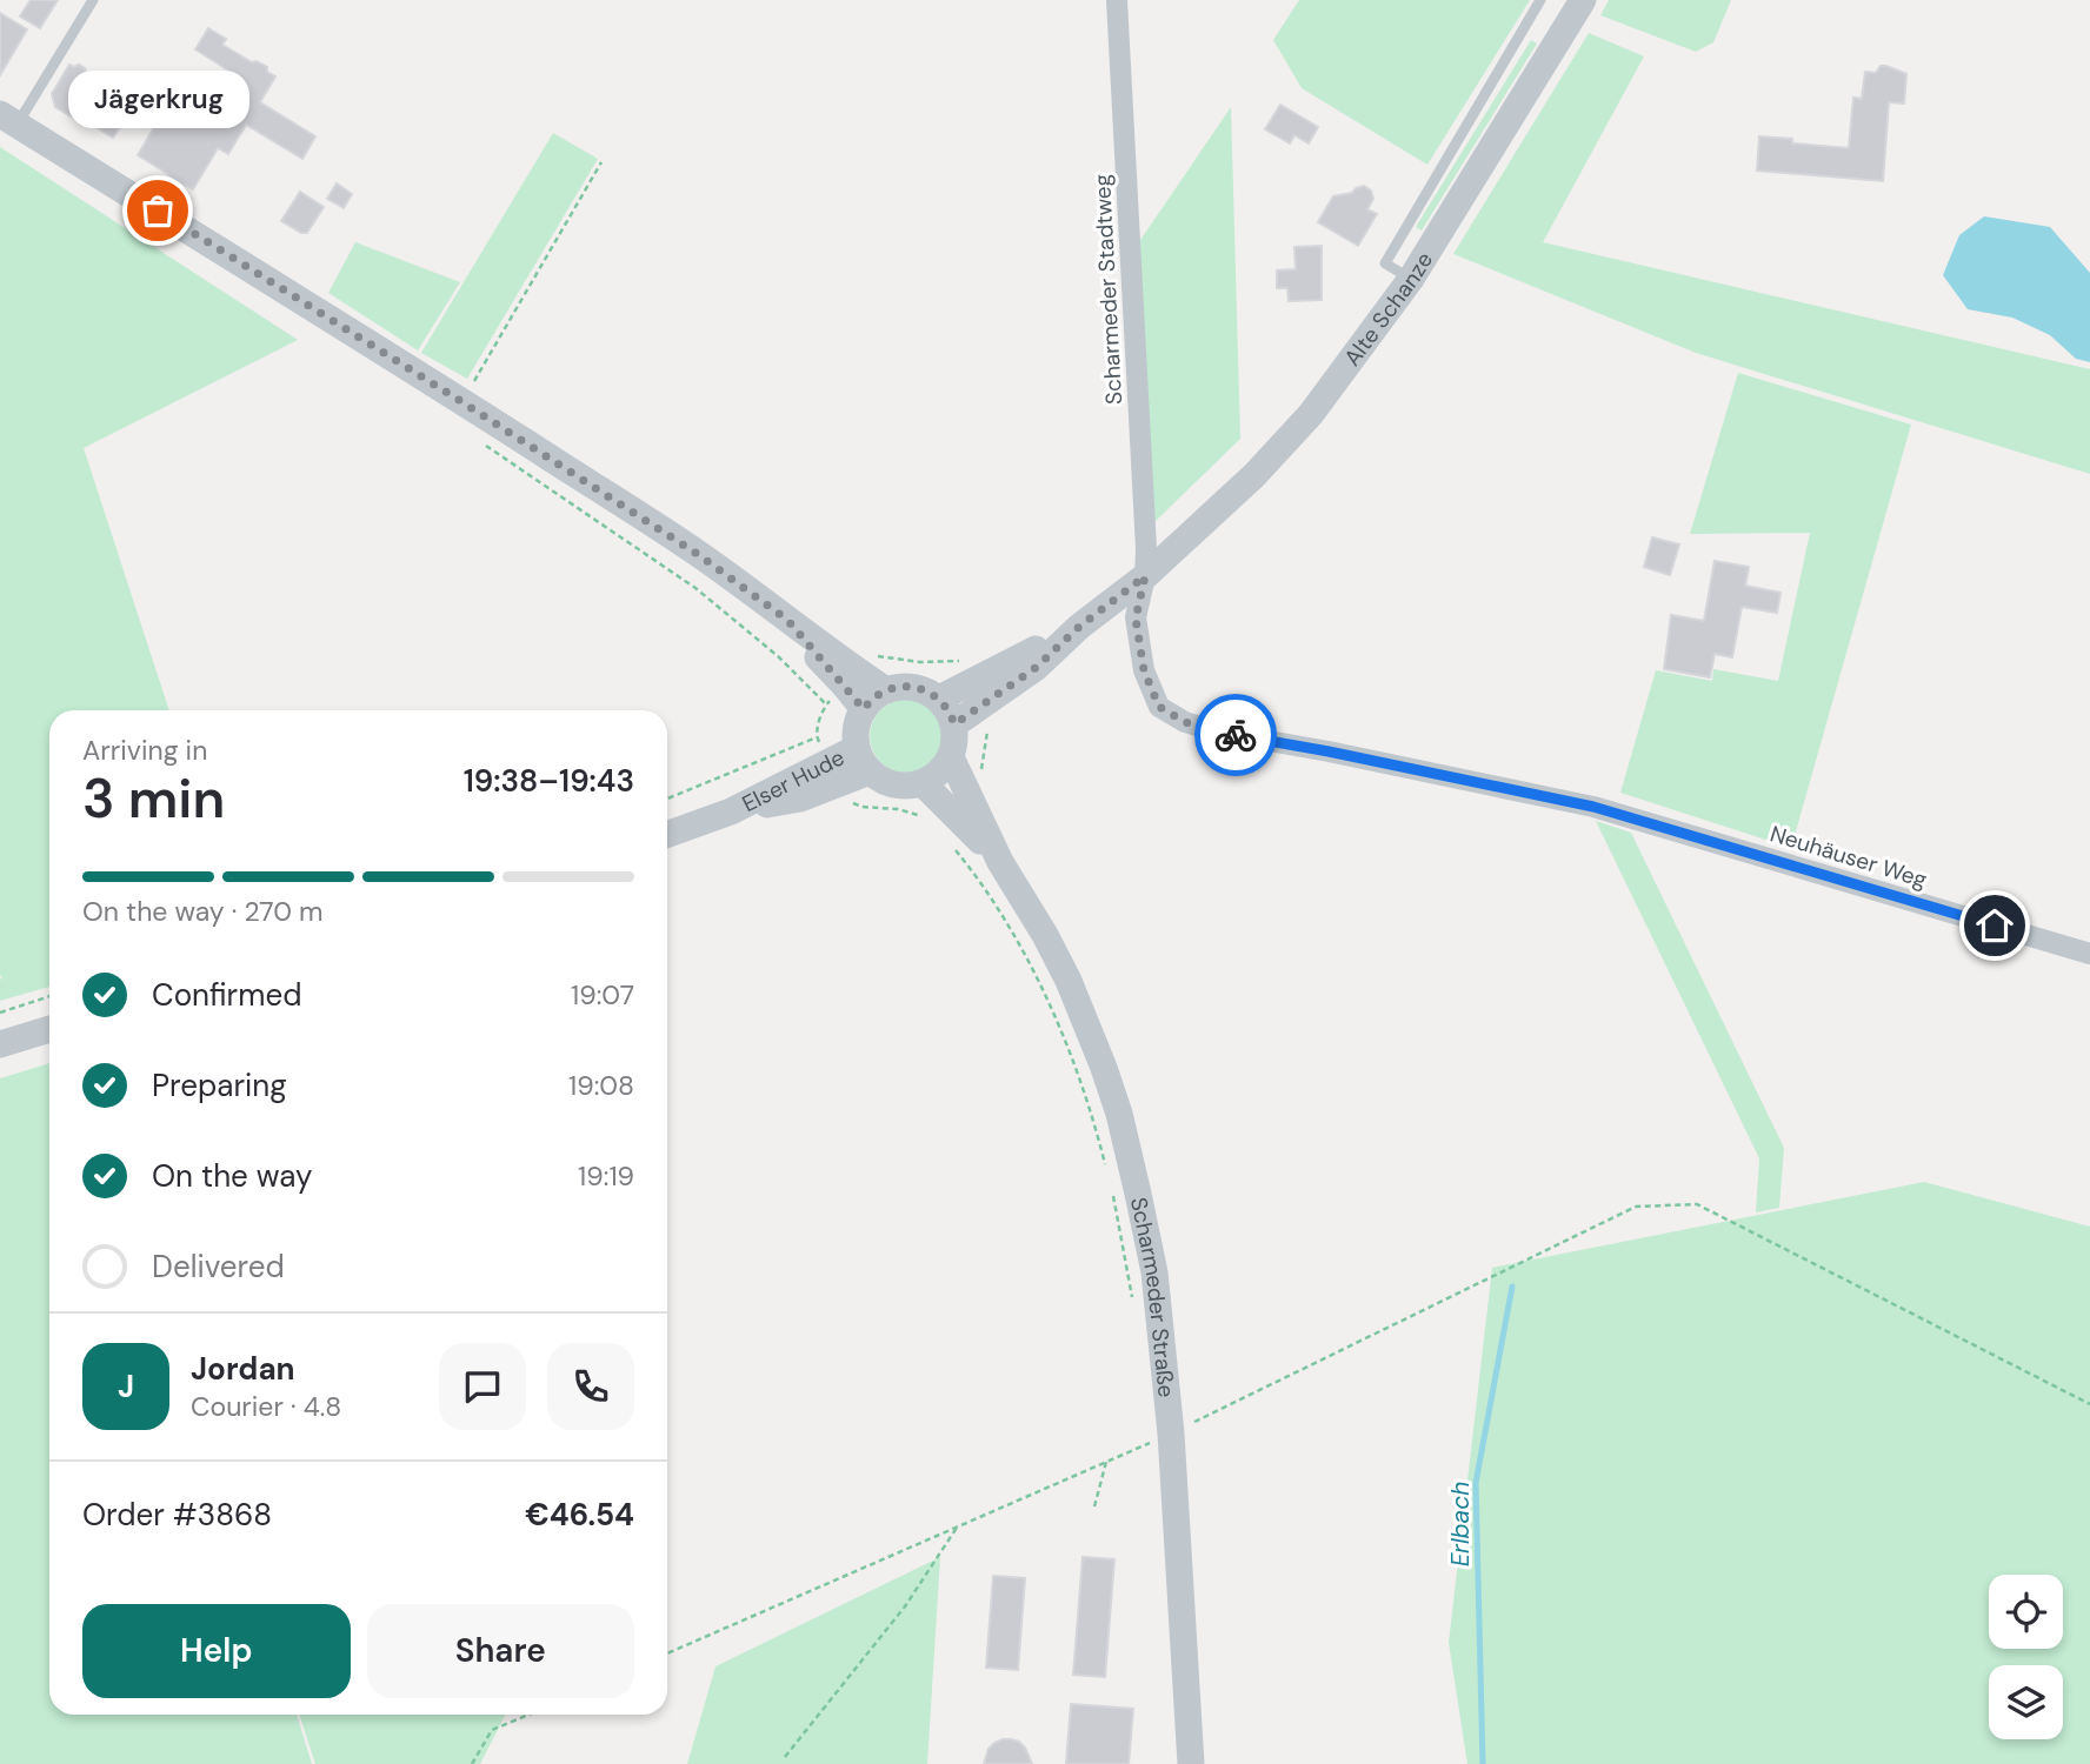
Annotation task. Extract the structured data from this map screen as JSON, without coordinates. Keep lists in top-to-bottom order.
{
  "streets": {
    "street": [
      "Scharmeder Stadtweg",
      "Alte Schanze",
      "Elser Hude",
      "Neuhäuser Weg",
      "Scharmeder Straße"
    ]
  },
  "crossings": [
    ["Scharmeder Stadtweg", "Alte Schanze"],
    ["Scharmeder Stadtweg", "Neuhäuser Weg"],
    ["Alte Schanze", "Elser Hude"],
    ["Alte Schanze", "Neuhäuser Weg"],
    ["Alte Schanze", "Scharmeder Straße"],
    ["Elser Hude", "Scharmeder Straße"]
  ],
  "water": ["Erlbach"],
  "places": ["Jägerkrug"],
  "page": {
    "bubble": "Jägerkrug",
    "heading": ["3 min", "Arriving in", "19:38–19:43"],
    "panel": [
      "Jordan",
      "Courier · 4.8",
      "Order #3868",
      "€46.54"
    ],
    "bar": "On the way · 270 m",
    "list": [
      ["Confirmed", "19:07"],
      ["Preparing", "19:08"],
      ["On the way", "19:19"],
      "Delivered"
    ],
    "round": "J",
    "buttons": ["Help", "Share"]
  }
}
